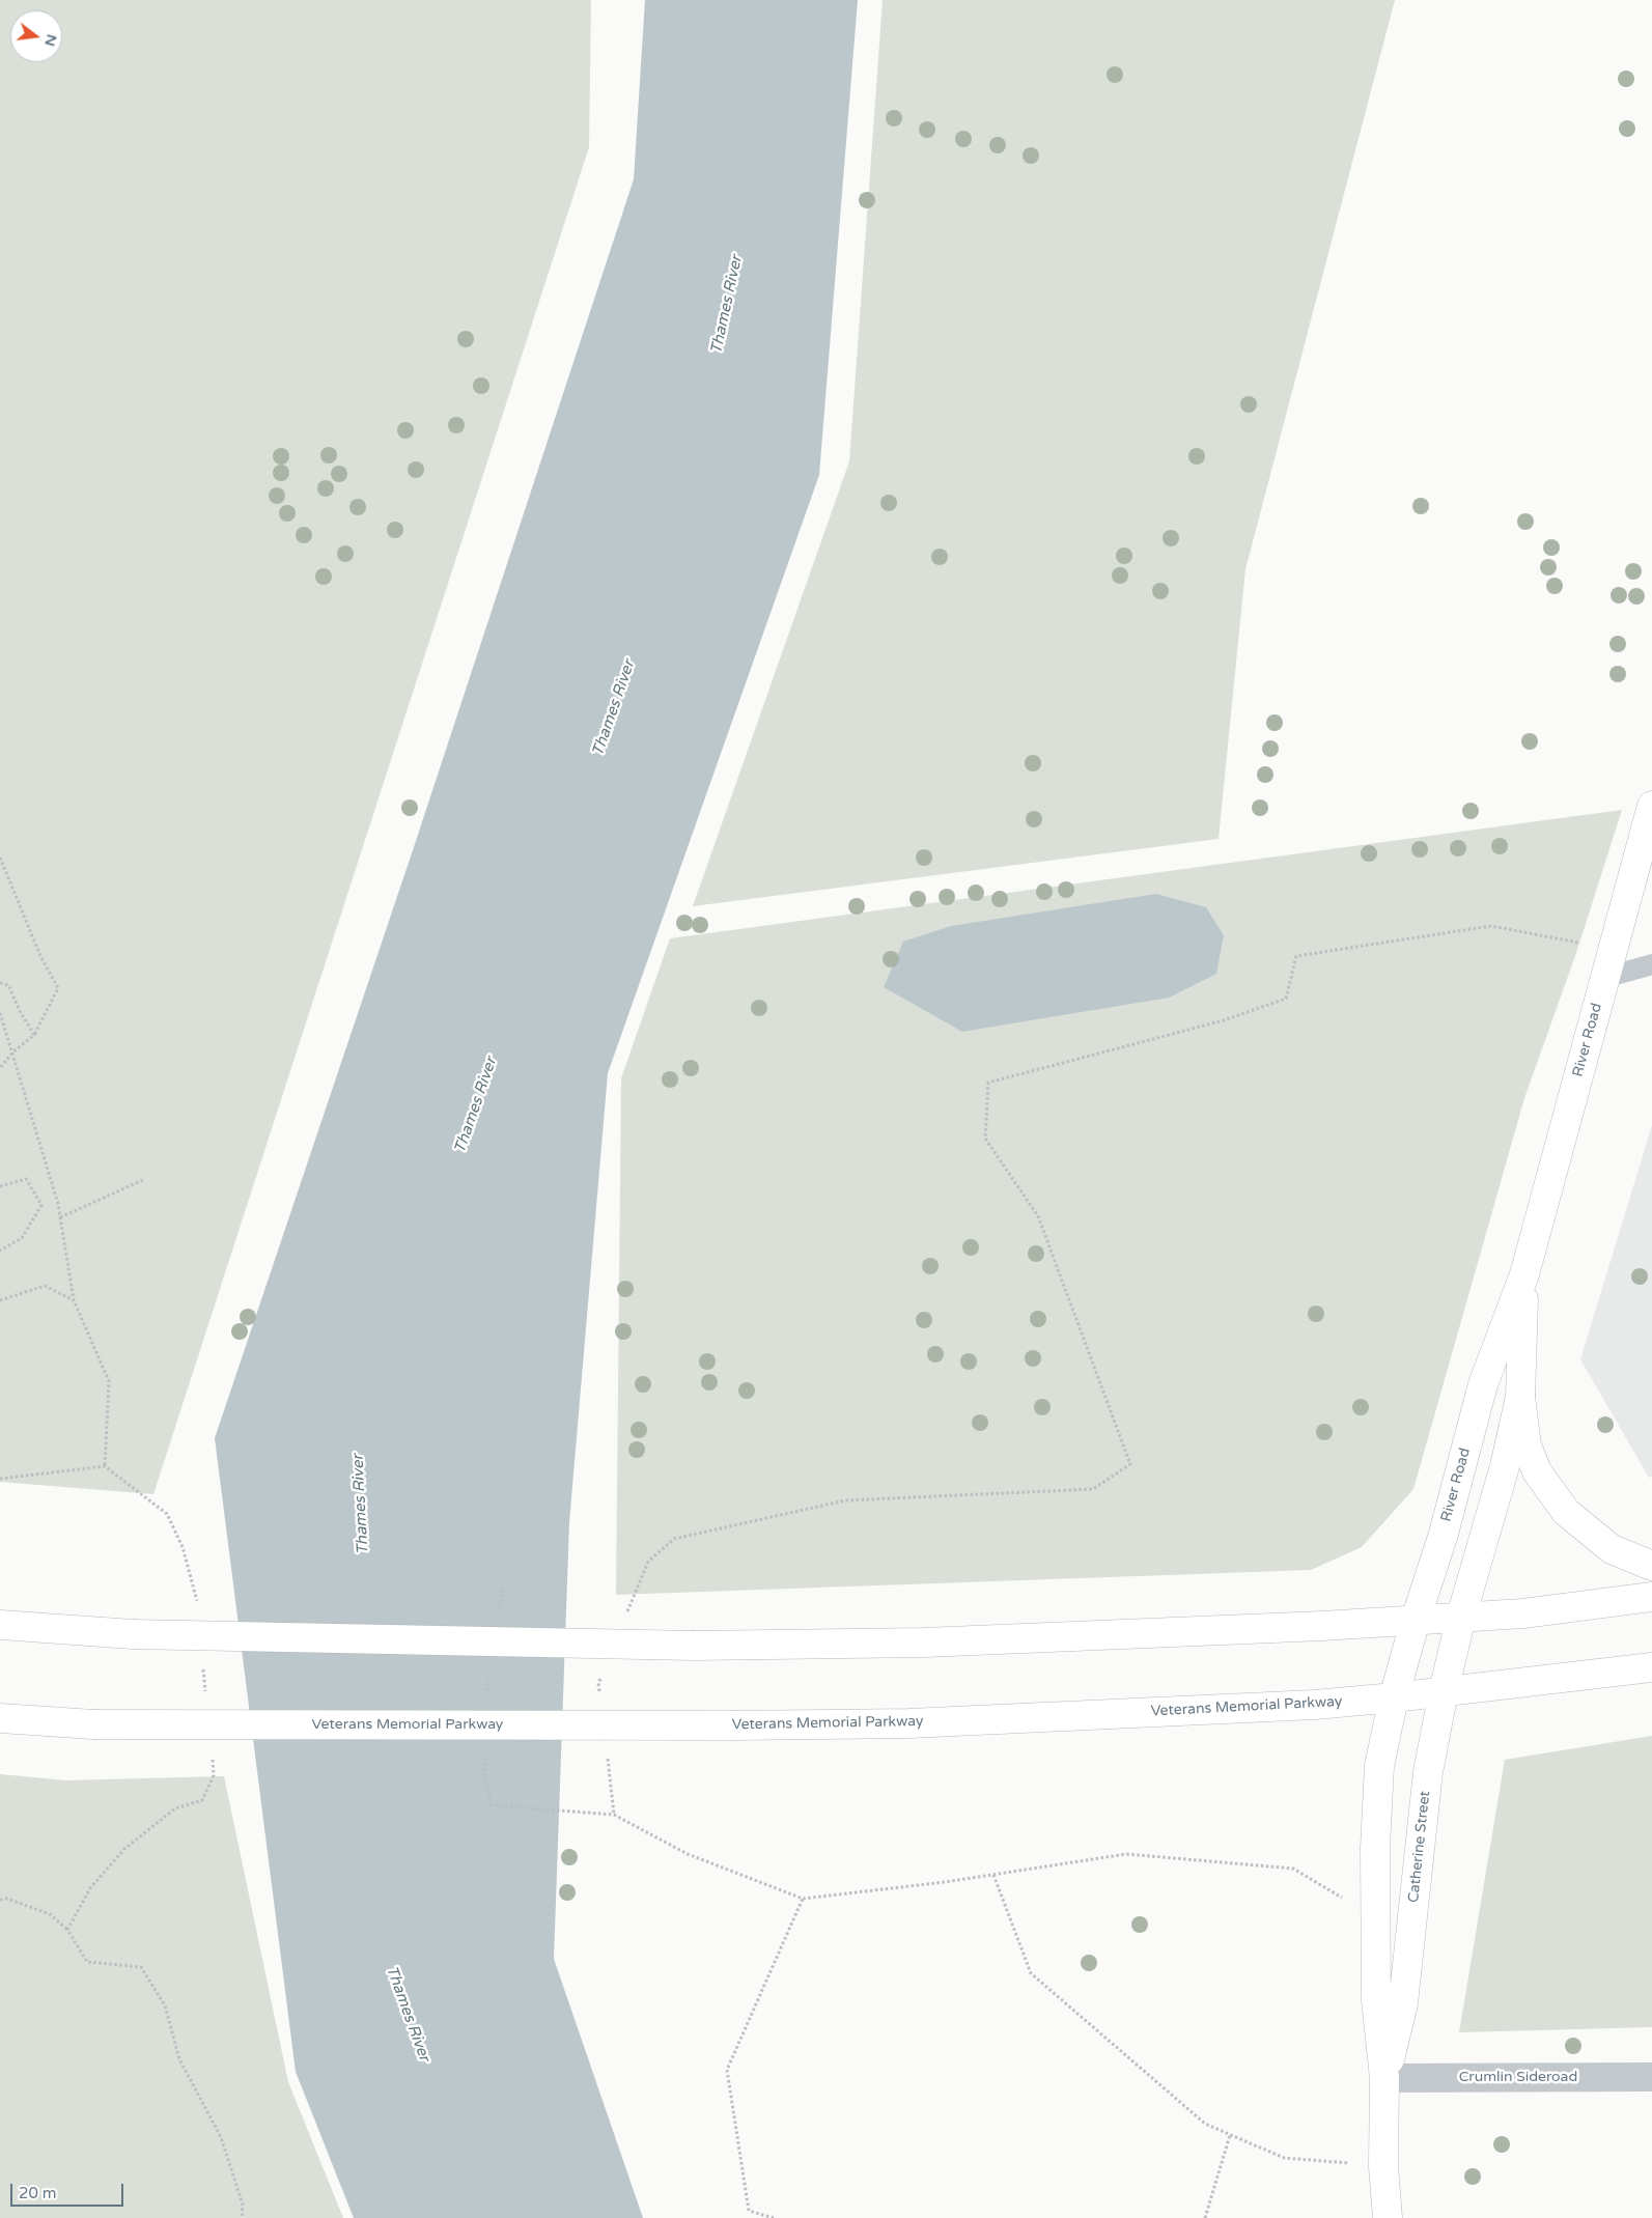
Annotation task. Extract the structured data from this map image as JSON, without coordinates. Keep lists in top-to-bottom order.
{
  "streets": {
    "main road": ["River Road", "Veterans Memorial Parkway", "Catherine Street"],
    "street": ["Crumlin Sideroad"]
  },
  "crossings": [
    ["River Road", "Veterans Memorial Parkway"],
    ["River Road", "Catherine Street"],
    ["Veterans Memorial Parkway", "Catherine Street"],
    ["Catherine Street", "Crumlin Sideroad"]
  ],
  "water": ["Thames River"],
  "scale_bar": "20 m",
  "north": "right"
}
